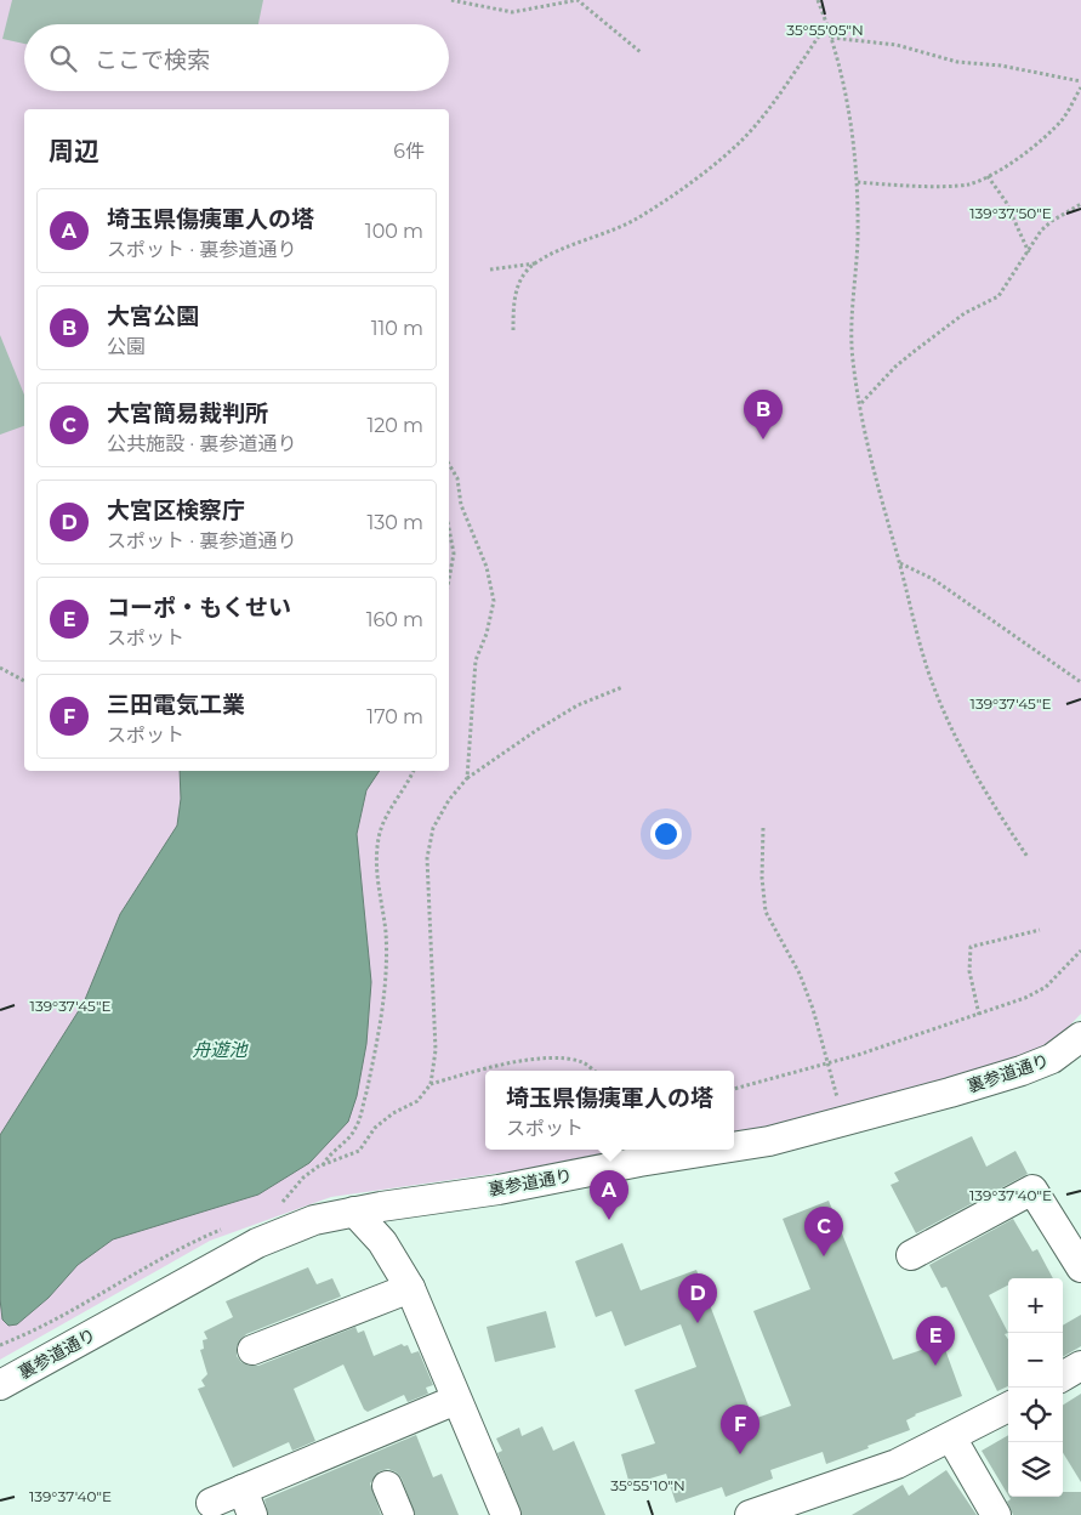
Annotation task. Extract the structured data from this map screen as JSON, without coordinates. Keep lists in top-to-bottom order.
{
  "streets": {
    "street": ["裏参道通り"]
  },
  "water": ["舟遊池"],
  "page": {
    "search": "ここで検索",
    "heading": ["周辺", "6件"],
    "list": [
      {
        "mark": "A",
        "name": "埼玉県傷痍軍人の塔",
        "note": "スポット · 裏参道通り",
        "value": "100 m"
      },
      {
        "mark": "B",
        "name": "大宮公園",
        "note": "公園",
        "value": "110 m"
      },
      {
        "mark": "C",
        "name": "大宮簡易裁判所",
        "note": "公共施設 · 裏参道通り",
        "value": "120 m"
      },
      {
        "mark": "D",
        "name": "大宮区検察庁",
        "note": "スポット · 裏参道通り",
        "value": "130 m"
      },
      {
        "mark": "E",
        "name": "コーポ・もくせい",
        "note": "スポット",
        "value": "160 m"
      },
      {
        "mark": "F",
        "name": "三田電気工業",
        "note": "スポット",
        "value": "170 m"
      }
    ],
    "pins": [
      "B",
      "A",
      "C",
      "D",
      "E",
      "F"
    ],
    "popup": ["埼玉県傷痍軍人の塔", "スポット"],
    "map_buttons": ["+", "−"]
  },
  "coordinates": [
    "35°55'05\"N",
    "139°37'50\"E",
    "139°37'45\"E",
    "139°37'40\"E",
    "35°55'10\"N"
  ]
}
